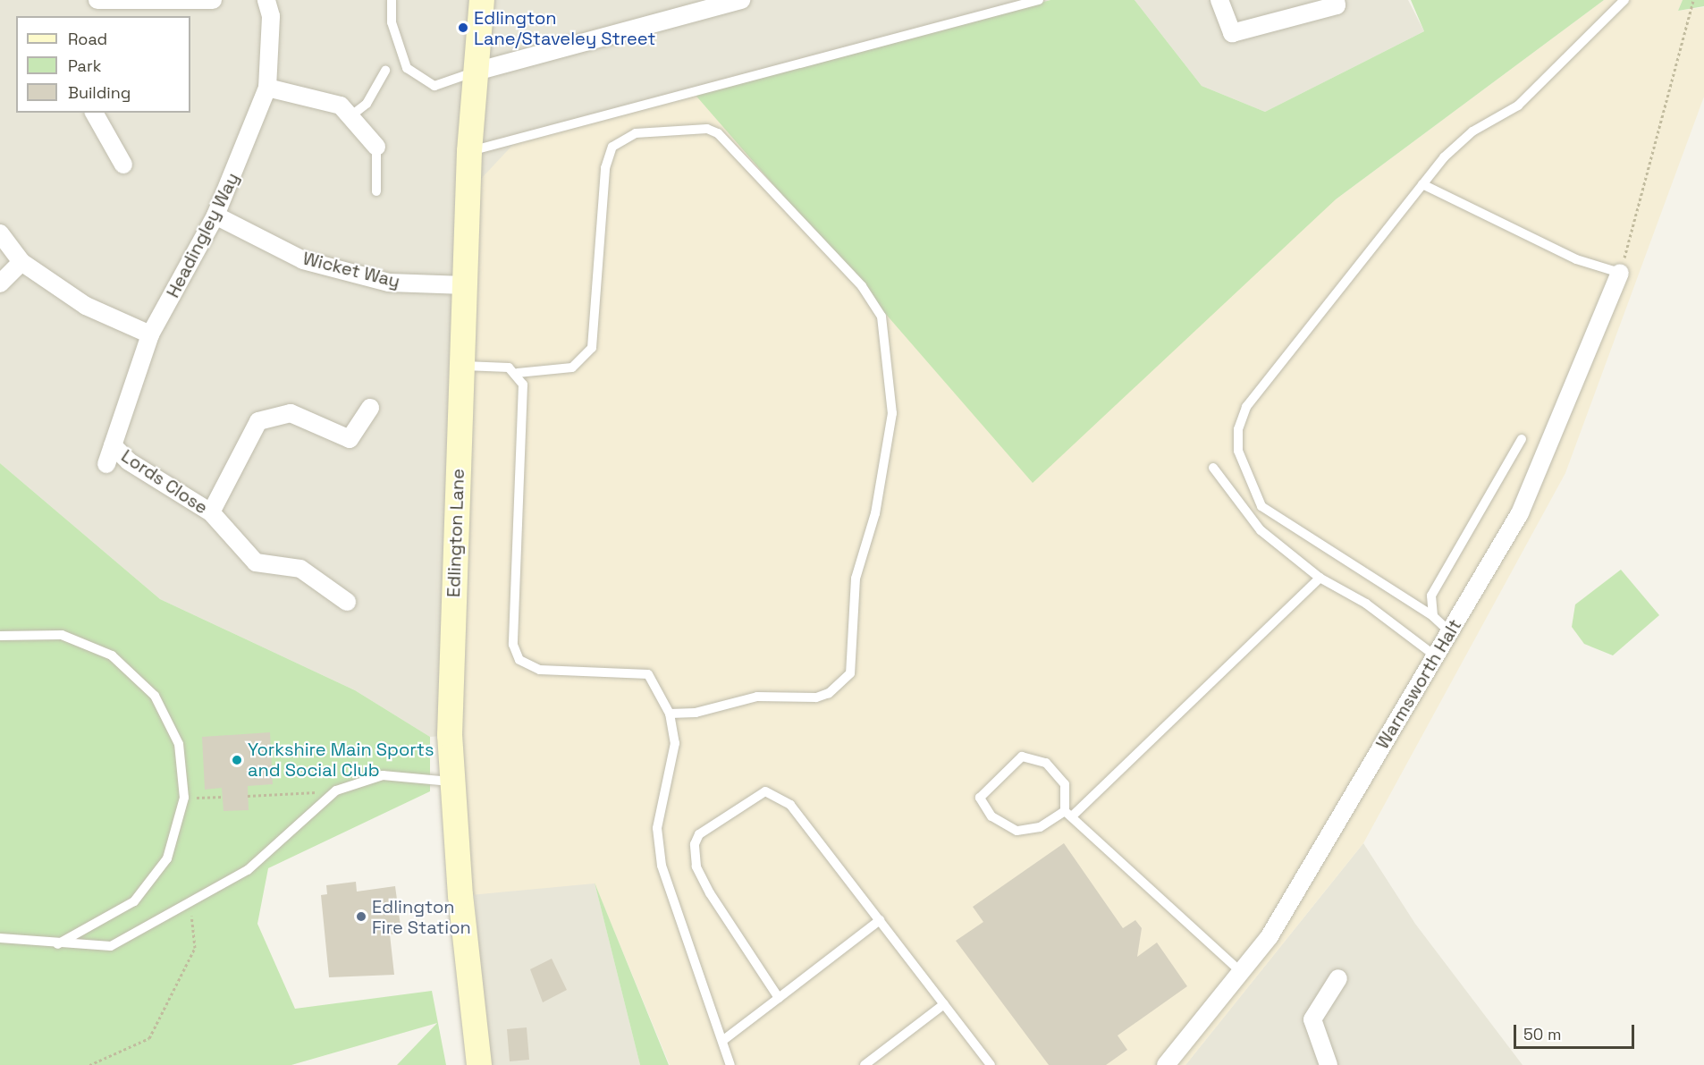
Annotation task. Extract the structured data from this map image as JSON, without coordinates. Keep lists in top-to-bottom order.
{
  "streets": {
    "main road": ["Edlington Lane"],
    "street": [
      "Headingley Way",
      "Wicket Way",
      "Lords Close",
      "Warmsworth Halt"
    ]
  },
  "crossings": [
    ["Headingley Way", "Wicket Way"],
    ["Headingley Way", "Lords Close"],
    ["Wicket Way", "Edlington Lane"]
  ],
  "places": ["Edlington Lane/Staveley Street", "Yorkshire Main Sports and Social Club", "Edlington Fire Station"],
  "legend": ["Road", "Park", "Building"],
  "scale_bar": "50 m"
}
